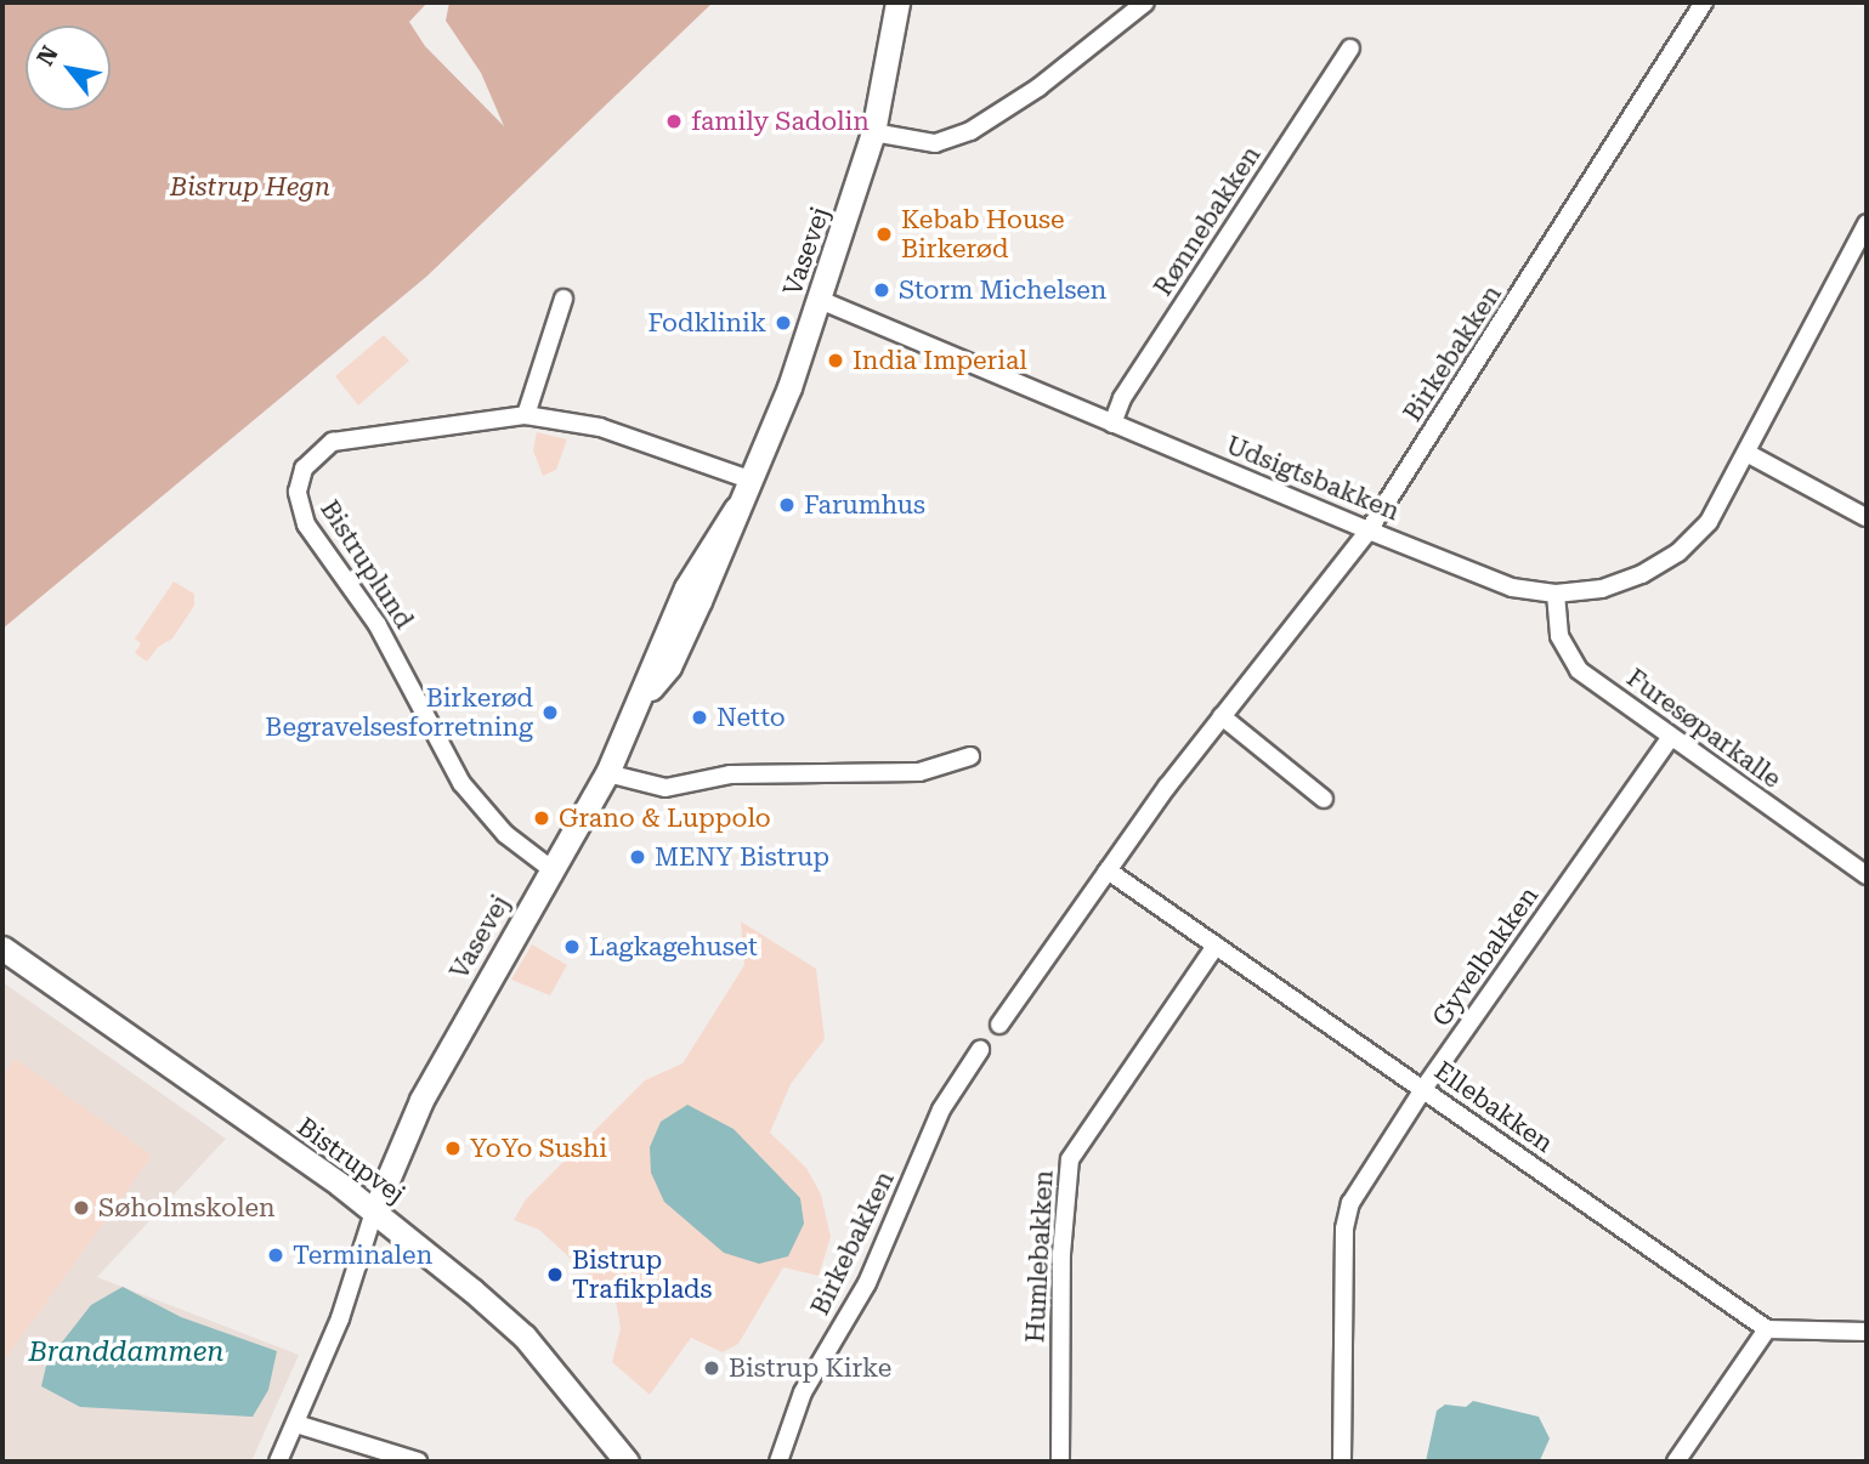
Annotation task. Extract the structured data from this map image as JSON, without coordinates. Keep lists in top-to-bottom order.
{
  "streets": {
    "street": [
      "Rønnebakken",
      "Vasevej",
      "Birkebakken",
      "Udsigtsbakken",
      "Bistruplund",
      "Furesøparkalle",
      "Gyvelbakken",
      "Ellebakken",
      "Bistrupvej",
      "Humlebakken"
    ]
  },
  "crossings": [
    ["Rønnebakken", "Udsigtsbakken"],
    ["Vasevej", "Udsigtsbakken"],
    ["Vasevej", "Bistruplund"],
    ["Vasevej", "Bistrupvej"],
    ["Birkebakken", "Udsigtsbakken"],
    ["Birkebakken", "Ellebakken"],
    ["Udsigtsbakken", "Furesøparkalle"],
    ["Furesøparkalle", "Gyvelbakken"],
    ["Gyvelbakken", "Ellebakken"],
    ["Ellebakken", "Humlebakken"]
  ],
  "water": ["Branddammen"],
  "parks": ["Bistrup Hegn"],
  "places": [
    "family Sadolin",
    "Kebab House Birkerød",
    "Storm Michelsen",
    "Fodklinik",
    "India Imperial",
    "Farumhus",
    "Birkerød Begravelsesforretning",
    "Netto",
    "Grano & Luppolo",
    "MENY Bistrup",
    "Lagkagehuset",
    "YoYo Sushi",
    "Søholmskolen",
    "Terminalen",
    "Bistrup Trafikplads",
    "Bistrup Kirke"
  ],
  "north": "top left"
}
